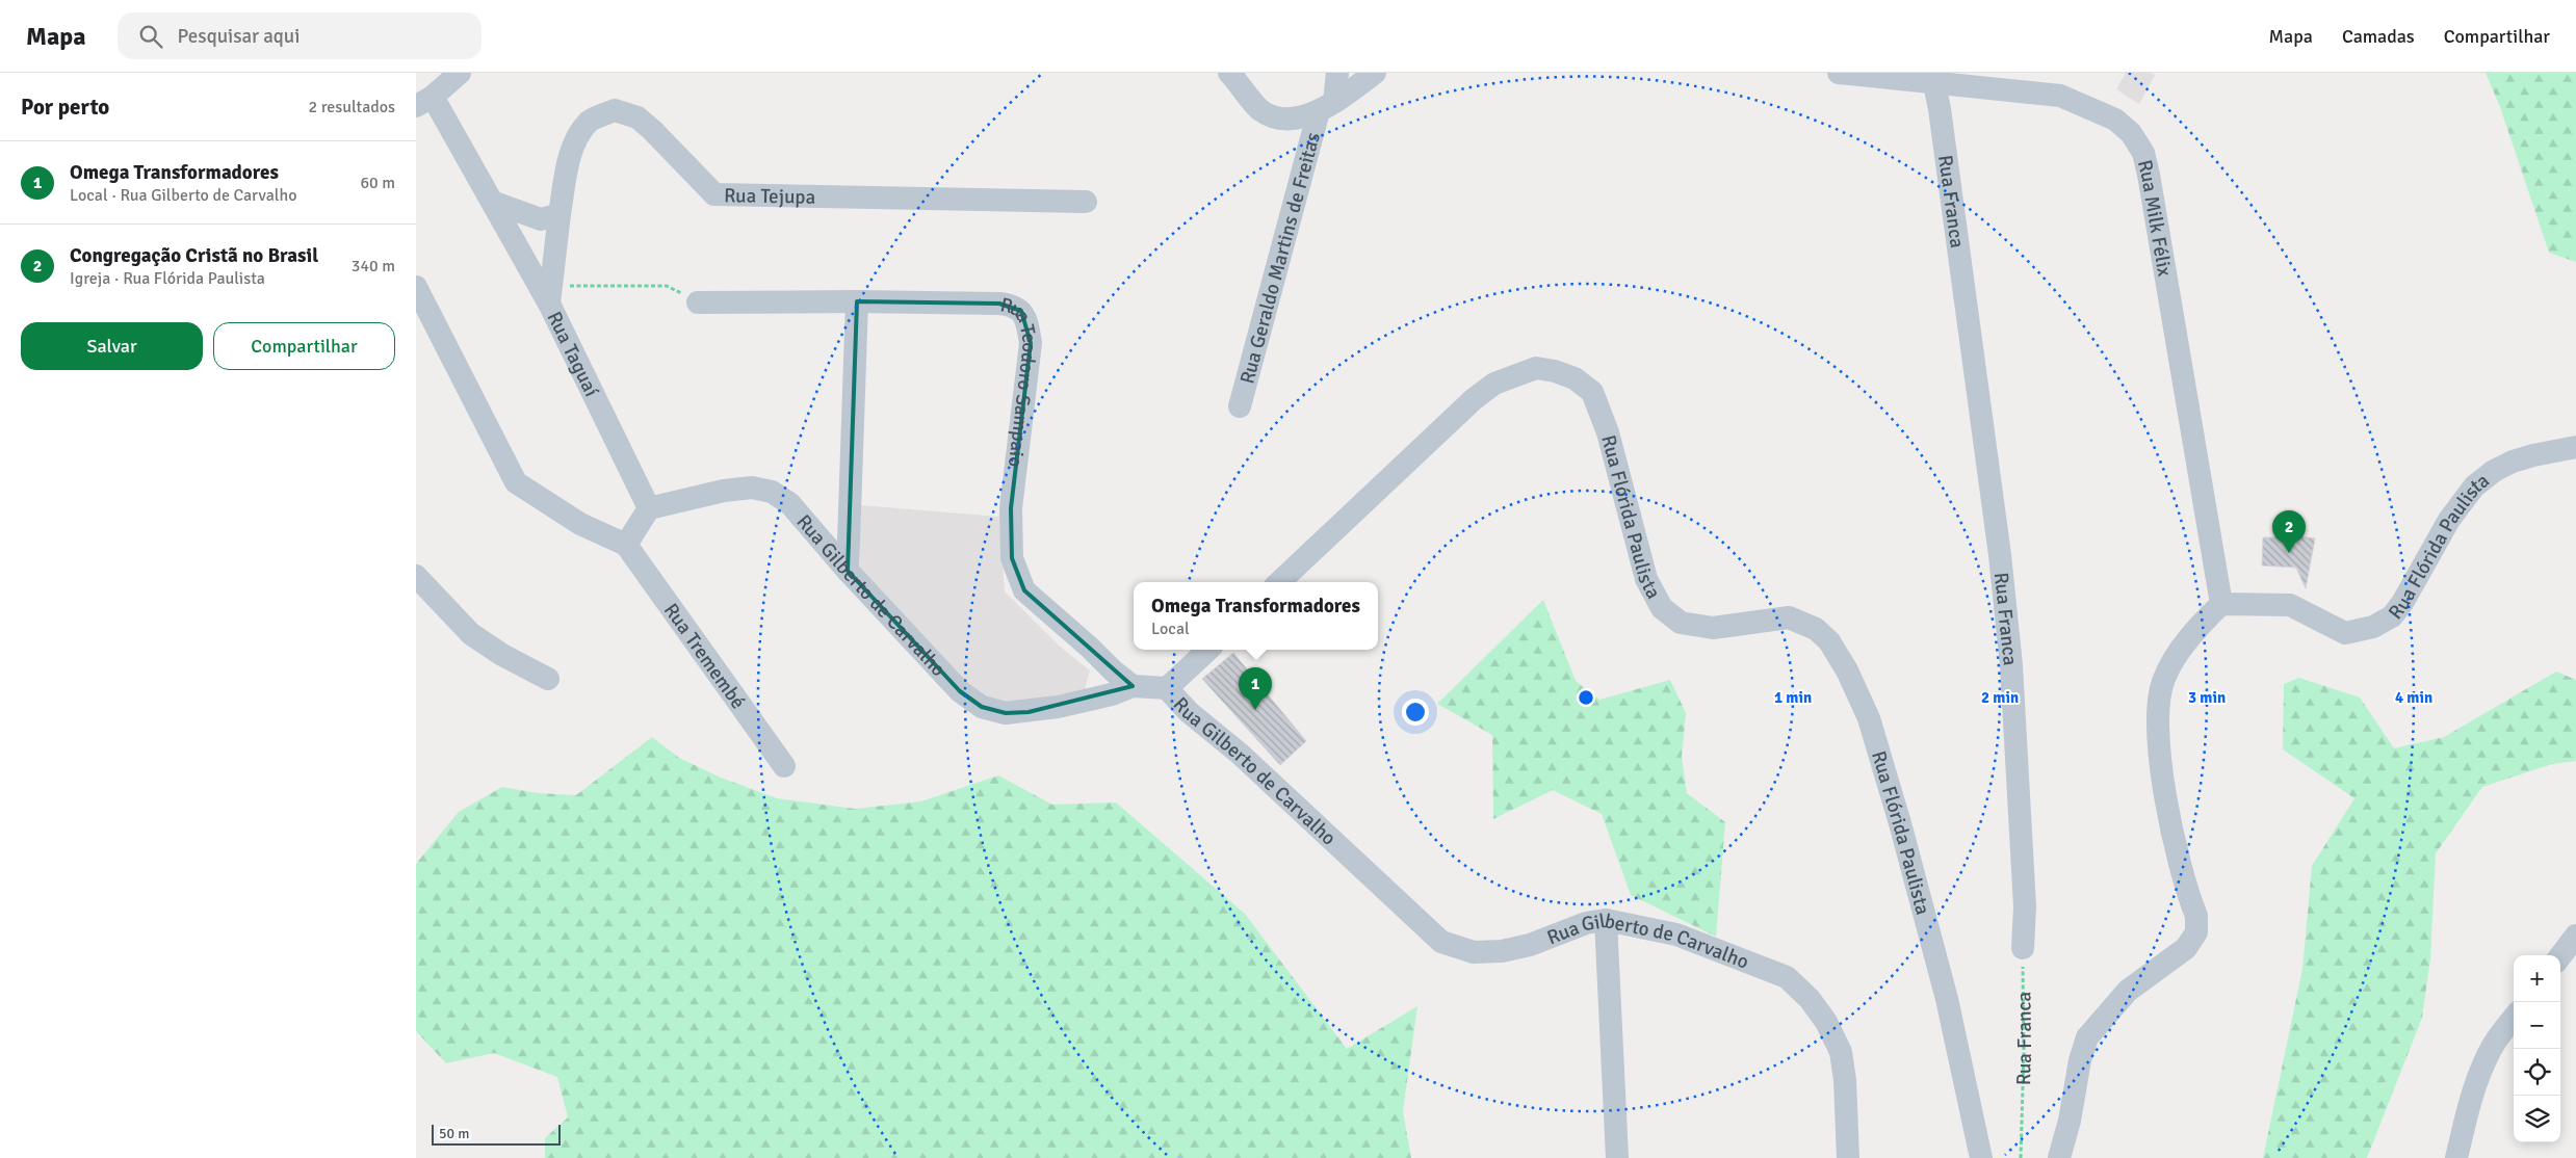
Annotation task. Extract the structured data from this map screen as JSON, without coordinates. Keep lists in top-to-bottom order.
{
  "streets": {
    "street": [
      "Rua Tejupa",
      "Rua Franca",
      "Rua Milk Félix",
      "Rua Geraldo Martins de Freitas",
      "Rua Taguaí",
      "Rua Teodoro Sampaio",
      "Rua Flórida Paulista",
      "Rua Gilberto de Carvalho",
      "Rua Tremembé"
    ]
  },
  "crossings": [
    ["Rua Tejupa", "Rua Taguaí"],
    ["Rua Franca", "Rua Milk Félix"],
    ["Rua Milk Félix", "Rua Flórida Paulista"],
    ["Rua Taguaí", "Rua Gilberto de Carvalho"],
    ["Rua Teodoro Sampaio", "Rua Gilberto de Carvalho"]
  ],
  "scale_bar": "50 m",
  "page": {
    "header": "Mapa",
    "search": "Pesquisar aqui",
    "nav": ["Mapa", "Camadas", "Compartilhar"],
    "heading": ["Por perto", "2 resultados"],
    "list": [
      {
        "mark": "1",
        "name": "Omega Transformadores",
        "note": "Local · Rua Gilberto de Carvalho",
        "value": "60 m"
      },
      {
        "mark": "2",
        "name": "Congregação Cristã no Brasil",
        "note": "Igreja · Rua Flórida Paulista",
        "value": "340 m"
      }
    ],
    "buttons": ["Salvar", "Compartilhar"],
    "pins": ["2", "1"],
    "popup": ["Omega Transformadores", "Local"],
    "map_buttons": ["+", "−"],
    "scale": "50 m"
  },
  "rings": [
    "1 min",
    "2 min",
    "3 min",
    "4 min"
  ]
}
